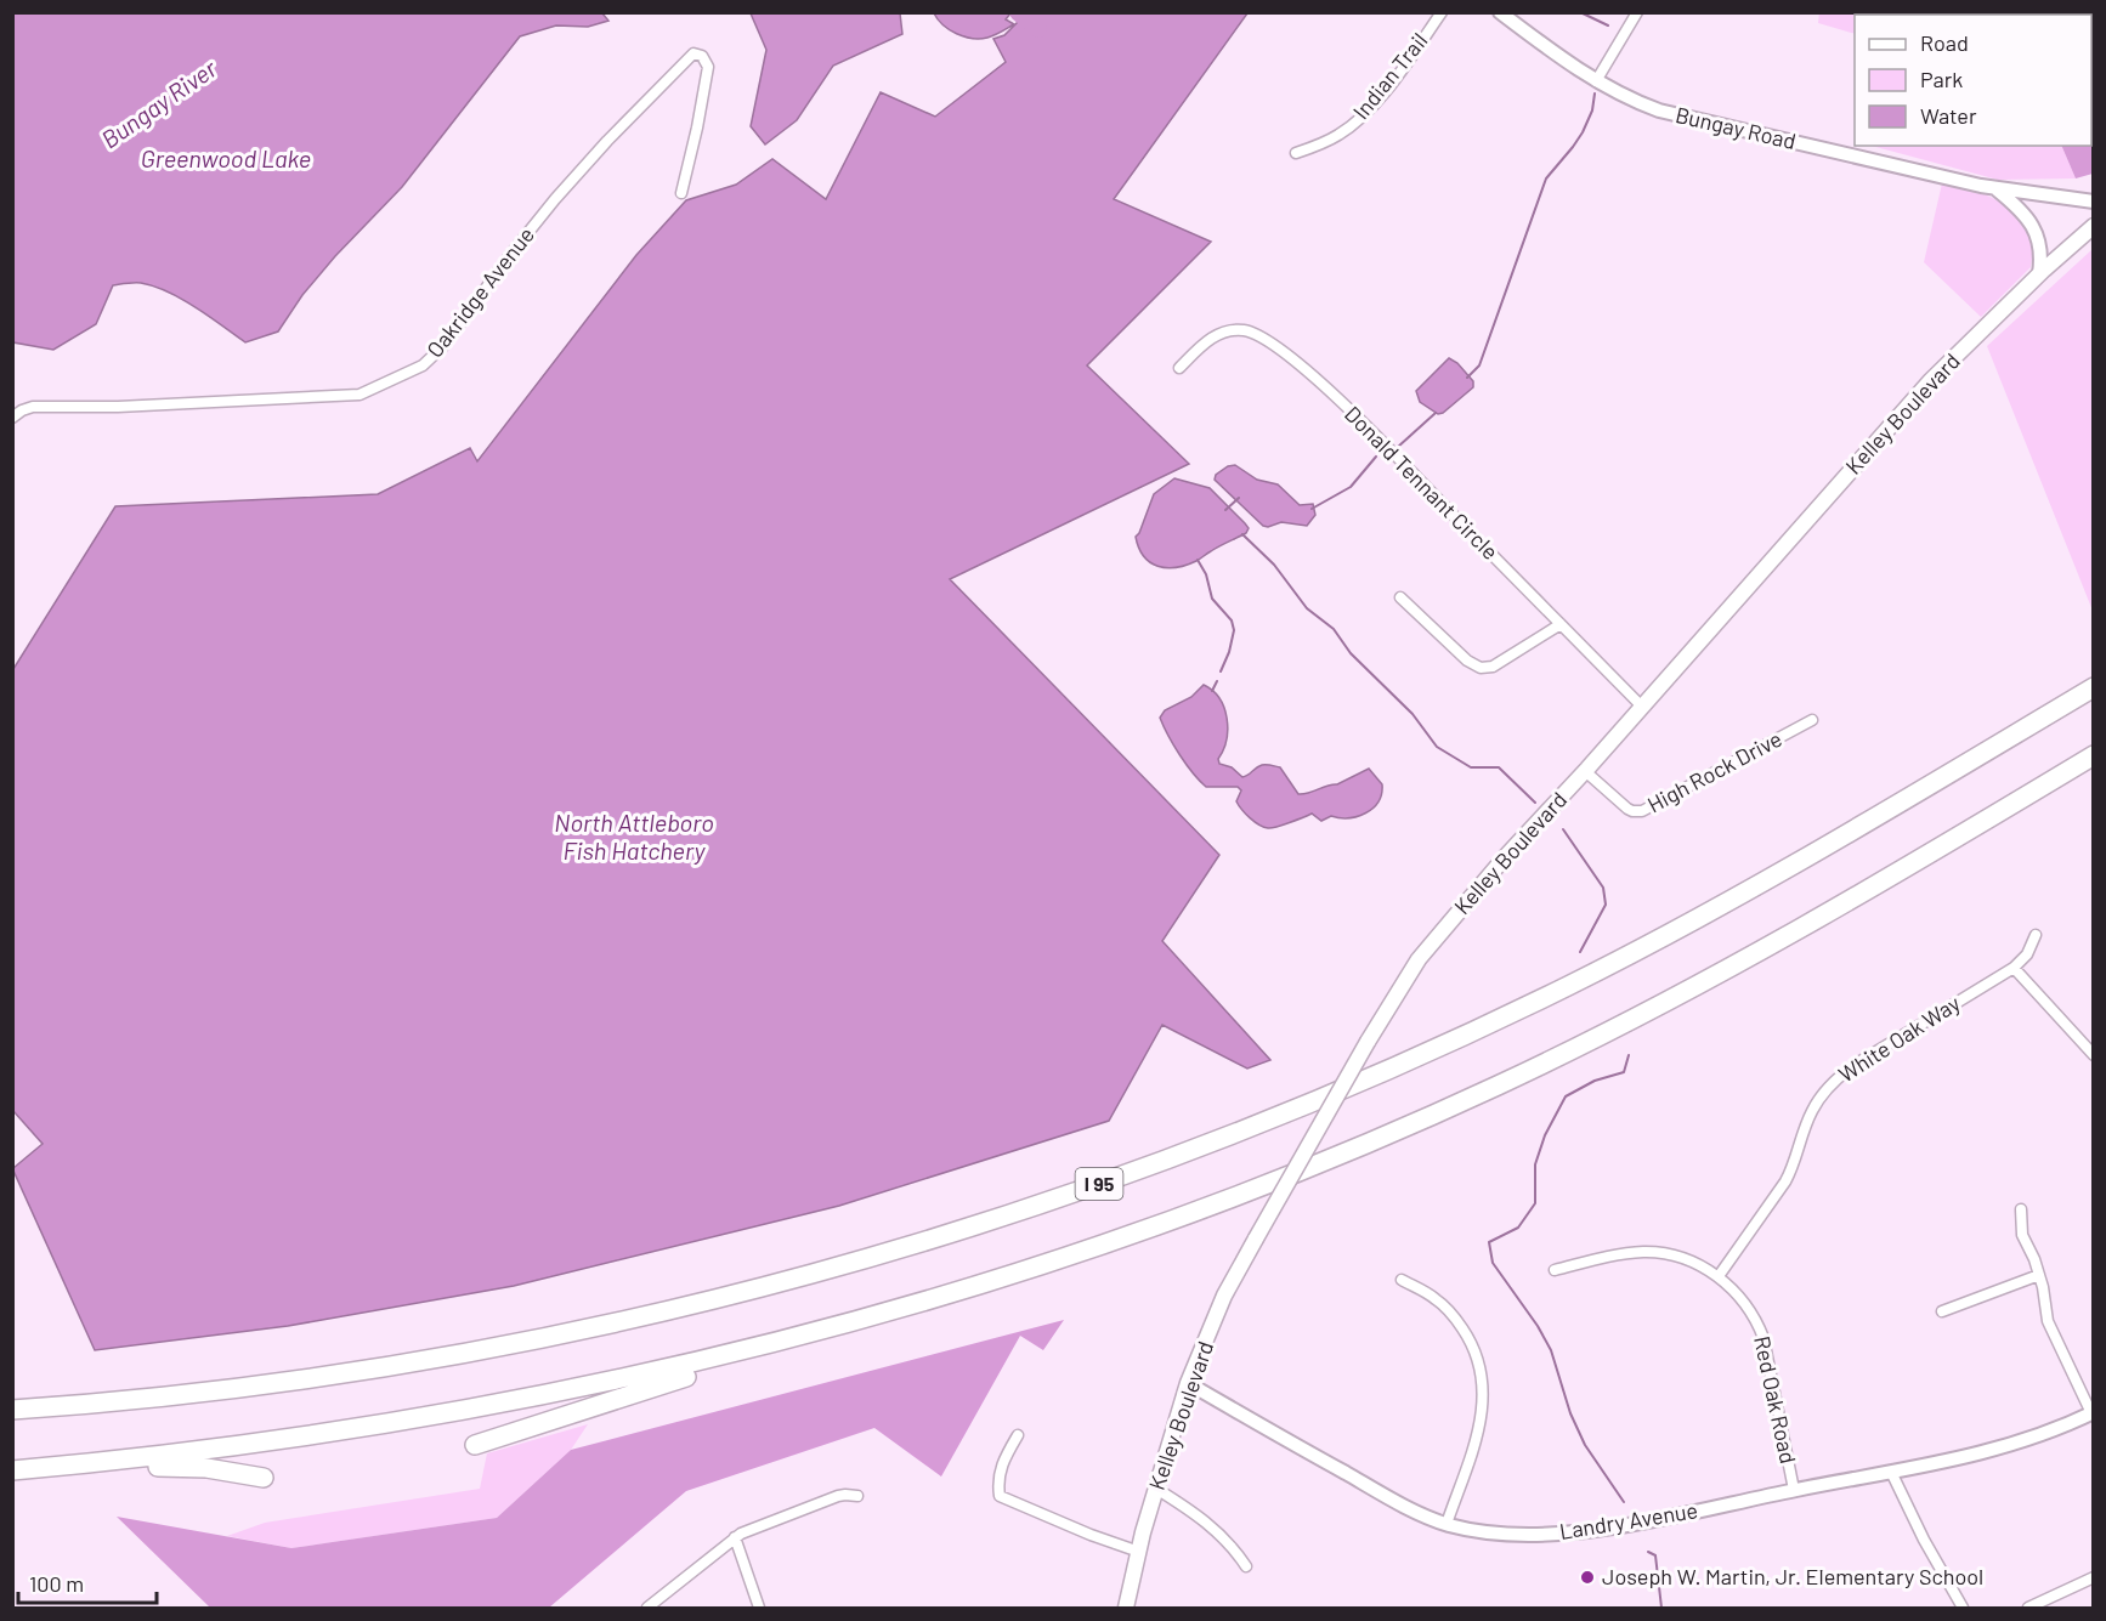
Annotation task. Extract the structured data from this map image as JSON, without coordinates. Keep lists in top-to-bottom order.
{
  "streets": {
    "highway": ["I 95"],
    "main road": ["Kelley Boulevard"],
    "street": [
      "Indian Trail",
      "Bungay Road",
      "Oakridge Avenue",
      "Donald Tennant Circle",
      "High Rock Drive",
      "White Oak Way",
      "Red Oak Road",
      "Landry Avenue"
    ]
  },
  "crossings": [
    ["Bungay Road", "Kelley Boulevard"],
    ["Kelley Boulevard", "Donald Tennant Circle"],
    ["Kelley Boulevard", "High Rock Drive"],
    ["Kelley Boulevard", "Landry Avenue"],
    ["White Oak Way", "Red Oak Road"],
    ["Red Oak Road", "Landry Avenue"]
  ],
  "water": ["Bungay River", "Greenwood Lake", "North Attleboro Fish Hatchery"],
  "places": ["Joseph W. Martin, Jr. Elementary School"],
  "legend": ["Road", "Park", "Water"],
  "scale_bar": "100 m"
}
